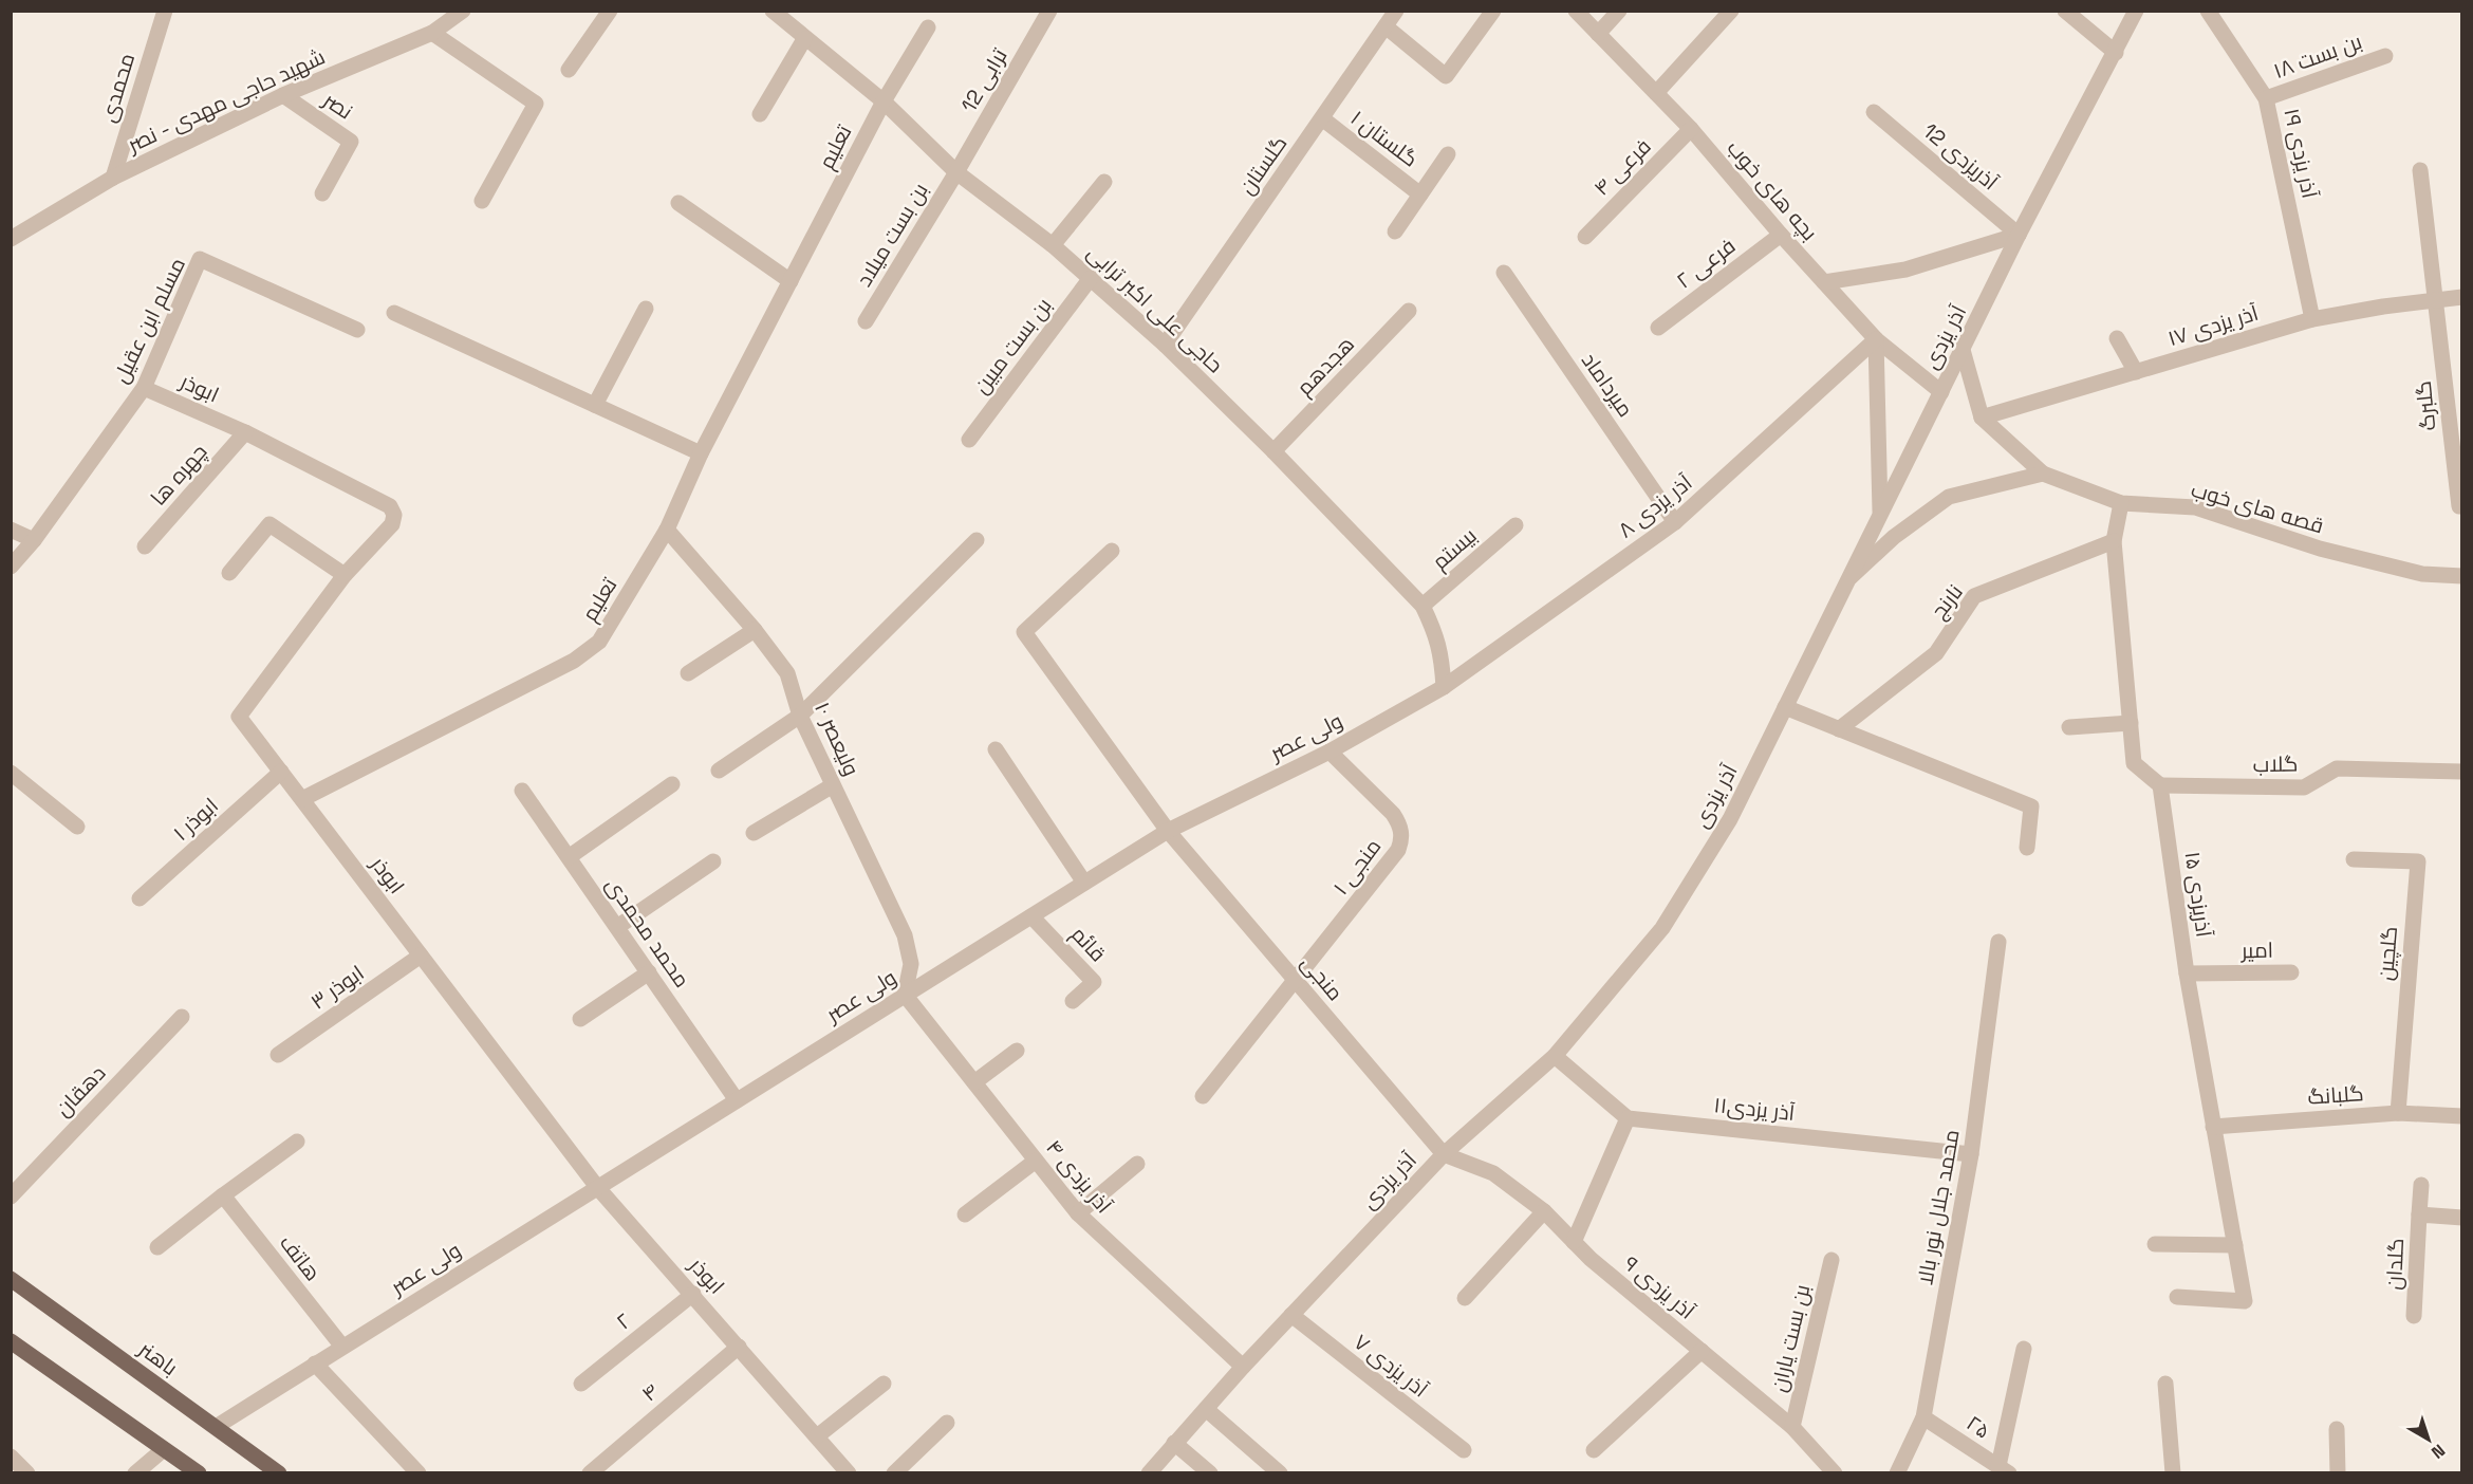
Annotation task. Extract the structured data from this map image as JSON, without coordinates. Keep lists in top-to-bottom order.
{
  "streets": {
    "main road": ["باهنر"],
    "street": [
      "بن بست ۱۸",
      "ترابی 12",
      "محمدی",
      "شهید حاجی مهدی - نصر",
      "نصر",
      "گلستان ۱",
      "تعلیم",
      "آذر یزدی ۱۹",
      "آذریزدی 12",
      "گلستان",
      "فرعی ۴",
      "بچه های خوب",
      "بن بست میلاد",
      "فرعی ۲",
      "حاجی علی اکبر ترابی",
      "مسلم ابن عقیل",
      "آذر یزدی ۱۷",
      "آذر یزدی",
      "بن بست مبین",
      "هجدهم",
      "میرداماد",
      "ابوذر",
      "گلبرگ",
      "چهره ها",
      "۸ آذر یزدی",
      "قصه های خوب",
      "بیستم",
      "نارنج",
      "ولی عصر",
      "۱۰ ولیعصر",
      "گلاب",
      "ابوذر ۱",
      "منجی ۱",
      "۱۵ آذریزدی",
      "محمد محمدی",
      "قائم",
      "امیر",
      "گلچین",
      "منجی",
      "ابوذر ۳",
      "دهقان",
      "گلبانگ",
      "آذر یزدی۱۱",
      "۴ آذر یزدی",
      "محمد جلال نور بالا",
      "هاتف",
      "گلدان",
      "آذر یزدی ۹",
      "۲",
      "بن بست یاران",
      "آذر یزدی ۷",
      "۴",
      "۲۵"
    ]
  },
  "crossings": [
    ["بن بست ۱۸", "آذر یزدی ۱۹"],
    ["ترابی 12", "بن بست میلاد"],
    ["ترابی 12", "حاجی علی اکبر ترابی"],
    ["محمدی", "شهید حاجی مهدی - نصر"],
    ["شهید حاجی مهدی - نصر", "نصر"],
    ["گلستان ۱", "گلستان"],
    ["تعلیم", "حاجی علی اکبر ترابی"],
    ["تعلیم", "ابوذر"],
    ["تعلیم", "۱۰ ولیعصر"],
    ["آذر یزدی ۱۹", "آذر یزدی ۱۷"],
    ["آذریزدی 12", "آذر یزدی"],
    ["گلستان", "حاجی علی اکبر ترابی"],
    ["فرعی ۴", "بچه های خوب"],
    ["بچه های خوب", "فرعی ۲"],
    ["بچه های خوب", "آذر یزدی"],
    ["بچه های خوب", "۸ آذر یزدی"],
    ["بن بست میلاد", "حاجی علی اکبر ترابی"],
    ["حاجی علی اکبر ترابی", "بن بست مبین"],
    ["حاجی علی اکبر ترابی", "هجدهم"],
    ["حاجی علی اکبر ترابی", "۸ آذر یزدی"],
    ["حاجی علی اکبر ترابی", "بیستم"],
    ["حاجی علی اکبر ترابی", "ولی عصر"],
    ["مسلم ابن عقیل", "ابوذر"],
    ["آذر یزدی ۱۷", "گلبرگ"],
    ["آذر یزدی ۱۷", "قصه های خوب"],
    ["آذر یزدی", "منجی"],
    ["آذر یزدی", "۴ آذر یزدی"],
    ["آذر یزدی", "آذر یزدی ۹"],
    ["آذر یزدی", "آذر یزدی ۷"],
    ["میرداماد", "۸ آذر یزدی"],
    ["ابوذر", "چهره ها"],
    ["ابوذر", "ولی عصر"],
    ["ابوذر", "ابوذر ۱"],
    ["ابوذر", "ابوذر ۳"],
    ["ابوذر", "۲"],
    ["ابوذر", "۴"],
    ["۸ آذر یزدی", "ولی عصر"],
    ["ولی عصر", "۱۰ ولیعصر"],
    ["ولی عصر", "منجی ۱"],
    ["ولی عصر", "محمد محمدی"],
    ["ولی عصر", "قائم"],
    ["ولی عصر", "منجی"],
    ["ولی عصر", "۴ آذر یزدی"],
    ["ولی عصر", "هاتف"],
    ["ولی عصر", "باهنر"],
    ["۱۰ ولیعصر", "۴ آذر یزدی"],
    ["گلاب", "۱۵ آذریزدی"],
    ["منجی ۱", "منجی"],
    ["۱۵ آذریزدی", "امیر"],
    ["۱۵ آذریزدی", "گلبانگ"],
    ["گلچین", "گلبانگ"],
    ["منجی", "آذر یزدی ۹"],
    ["آذر یزدی۱۱", "محمد جلال نور بالا"],
    ["محمد جلال نور بالا", "۲۵"],
    ["آذر یزدی ۹", "بن بست یاران"]
  ],
  "north": "bottom right"
}
